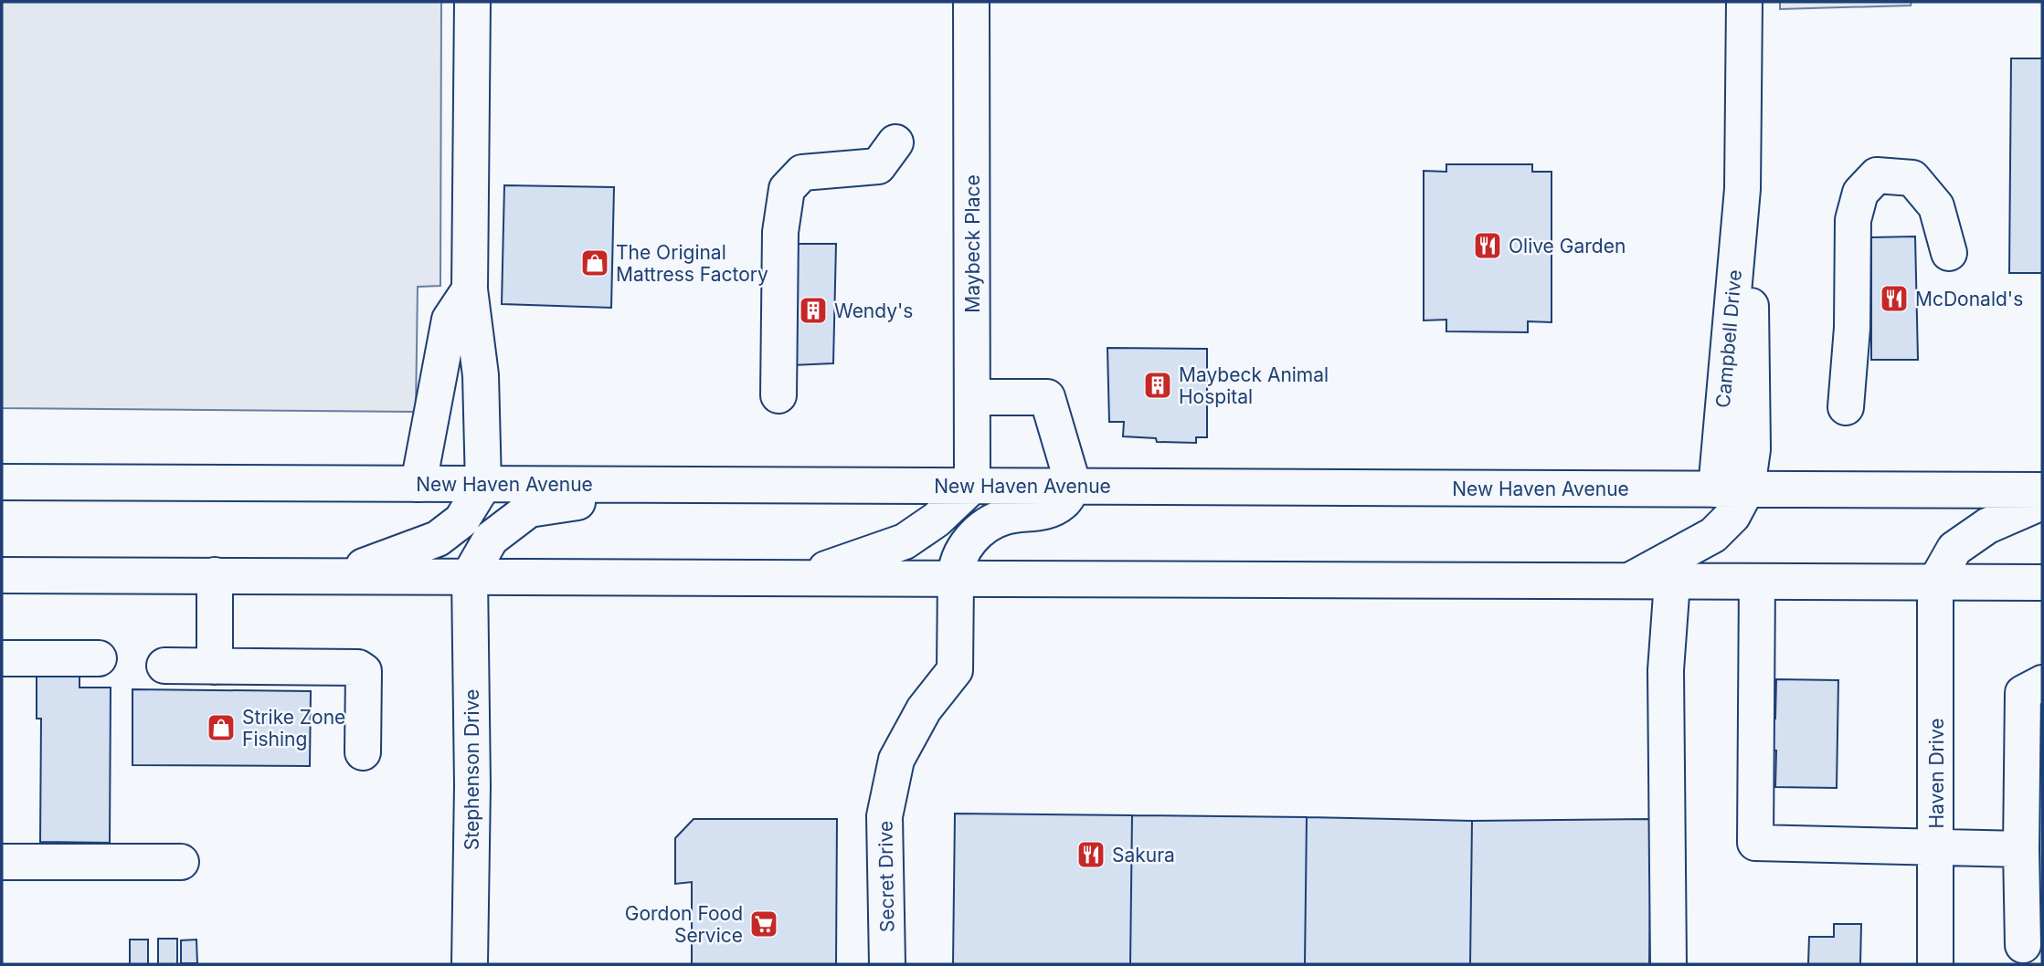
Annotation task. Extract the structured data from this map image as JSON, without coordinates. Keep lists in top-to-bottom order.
{
  "streets": {
    "main road": [
      "Maybeck Place",
      "Campbell Drive",
      "New Haven Avenue",
      "Stephenson Drive",
      "Haven Drive",
      "Secret Drive"
    ]
  },
  "crossings": [
    ["Maybeck Place", "New Haven Avenue"],
    ["Campbell Drive", "New Haven Avenue"],
    ["New Haven Avenue", "Secret Drive"]
  ],
  "places": {
    "restaurant": ["Olive Garden", "McDonald's", "Sakura"],
    "shop": ["The Original Mattress Factory", "Strike Zone Fishing"],
    "building": ["Wendy's", "Maybeck Animal Hospital"],
    "supermarket": ["Gordon Food Service"]
  }
}
